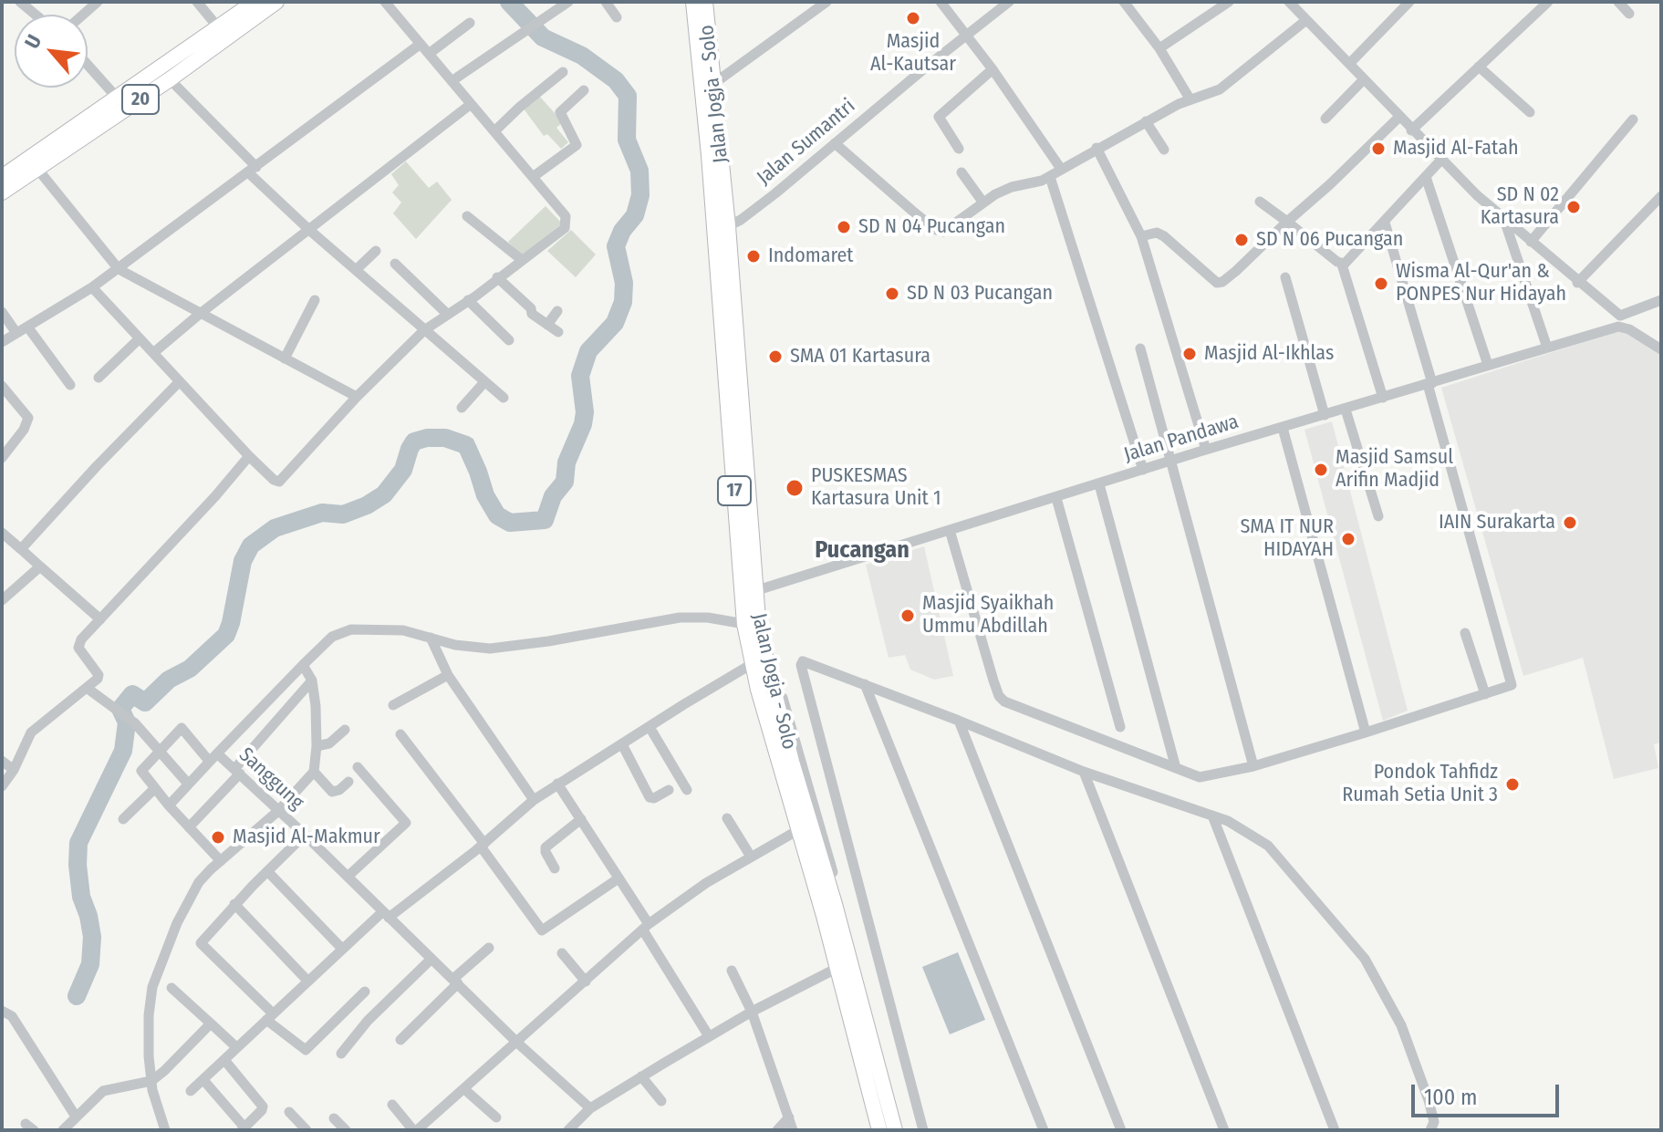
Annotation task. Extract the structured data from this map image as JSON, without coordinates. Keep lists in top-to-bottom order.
{
  "streets": {
    "highway": ["Jalan Jogja - Solo", "20", "17"],
    "street": ["Jalan Sumantri", "Jalan Pandawa", "Sanggung"]
  },
  "crossings": [
    ["Jalan Jogja - Solo", "Jalan Sumantri"],
    ["Jalan Jogja - Solo", "Jalan Pandawa"]
  ],
  "districts": ["Pucangan"],
  "places": [
    "Masjid Al-Kautsar",
    "Masjid Al-Fatah",
    "SD N 02 Kartasura",
    "SD N 04 Pucangan",
    "SD N 06 Pucangan",
    "Indomaret",
    "Wisma Al-Qur'an & PONPES Nur Hidayah",
    "SD N 03 Pucangan",
    "Masjid Al-Ikhlas",
    "SMA 01 Kartasura",
    "Masjid Samsul Arifin Madjid",
    "PUSKESMAS Kartasura Unit 1",
    "IAIN Surakarta",
    "SMA IT NUR HIDAYAH",
    "Masjid Syaikhah Ummu Abdillah",
    "Pondok Tahfidz Rumah Setia Unit 3",
    "Masjid Al-Makmur"
  ],
  "scale_bar": "100 m",
  "north": "top left"
}
